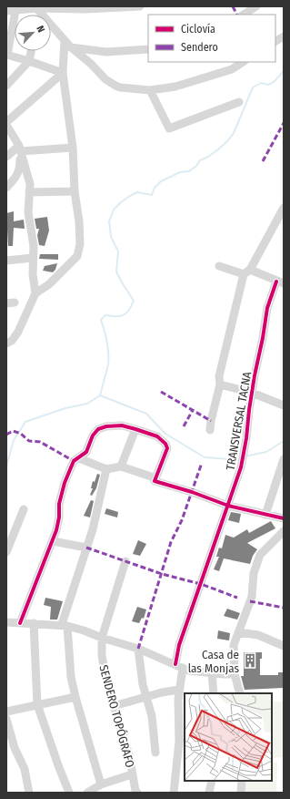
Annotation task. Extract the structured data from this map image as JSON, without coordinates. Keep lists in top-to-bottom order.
{
  "streets": {
    "street": ["TRANSVERSAL TACNA", "SENDERO TOPÓGRAFO"]
  },
  "places": {
    "building": ["Casa de las Monjas"]
  },
  "legend": ["Ciclovía", "Sendero"],
  "north": "top right"
}
